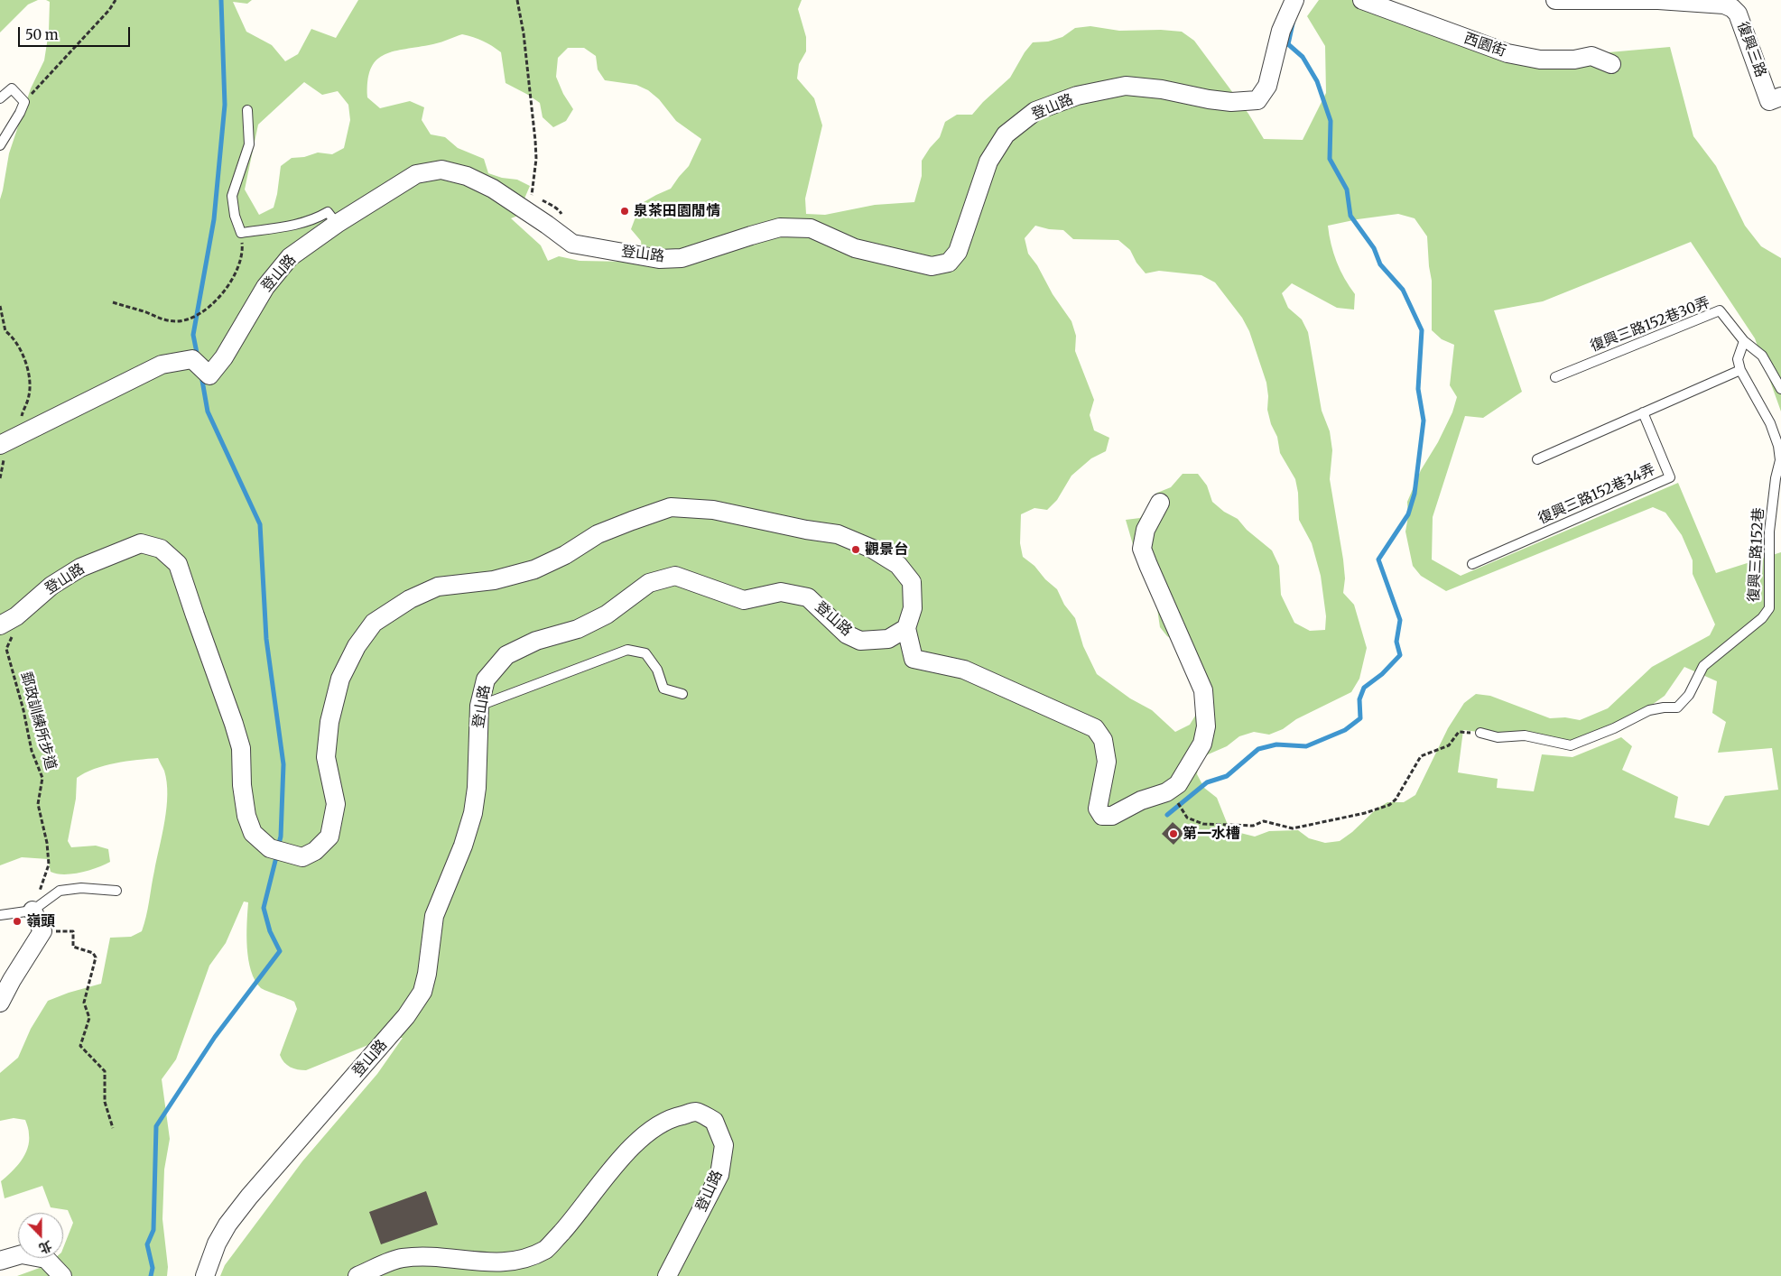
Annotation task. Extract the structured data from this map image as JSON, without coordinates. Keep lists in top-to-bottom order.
{
  "streets": {
    "street": ["西園街", "復興三路", "登山路"],
    "lane": ["復興三路152巷30弄", "復興三路152巷34弄", "復興三路152巷"],
    "path": ["郵政訓練所步道"]
  },
  "crossings": [
    ["登山路", "郵政訓練所步道"]
  ],
  "places": [
    "泉茶田園閒情",
    "觀景台",
    "第一水槽",
    "嶺頭"
  ],
  "scale_bar": "50 m",
  "north": "bottom"
}
